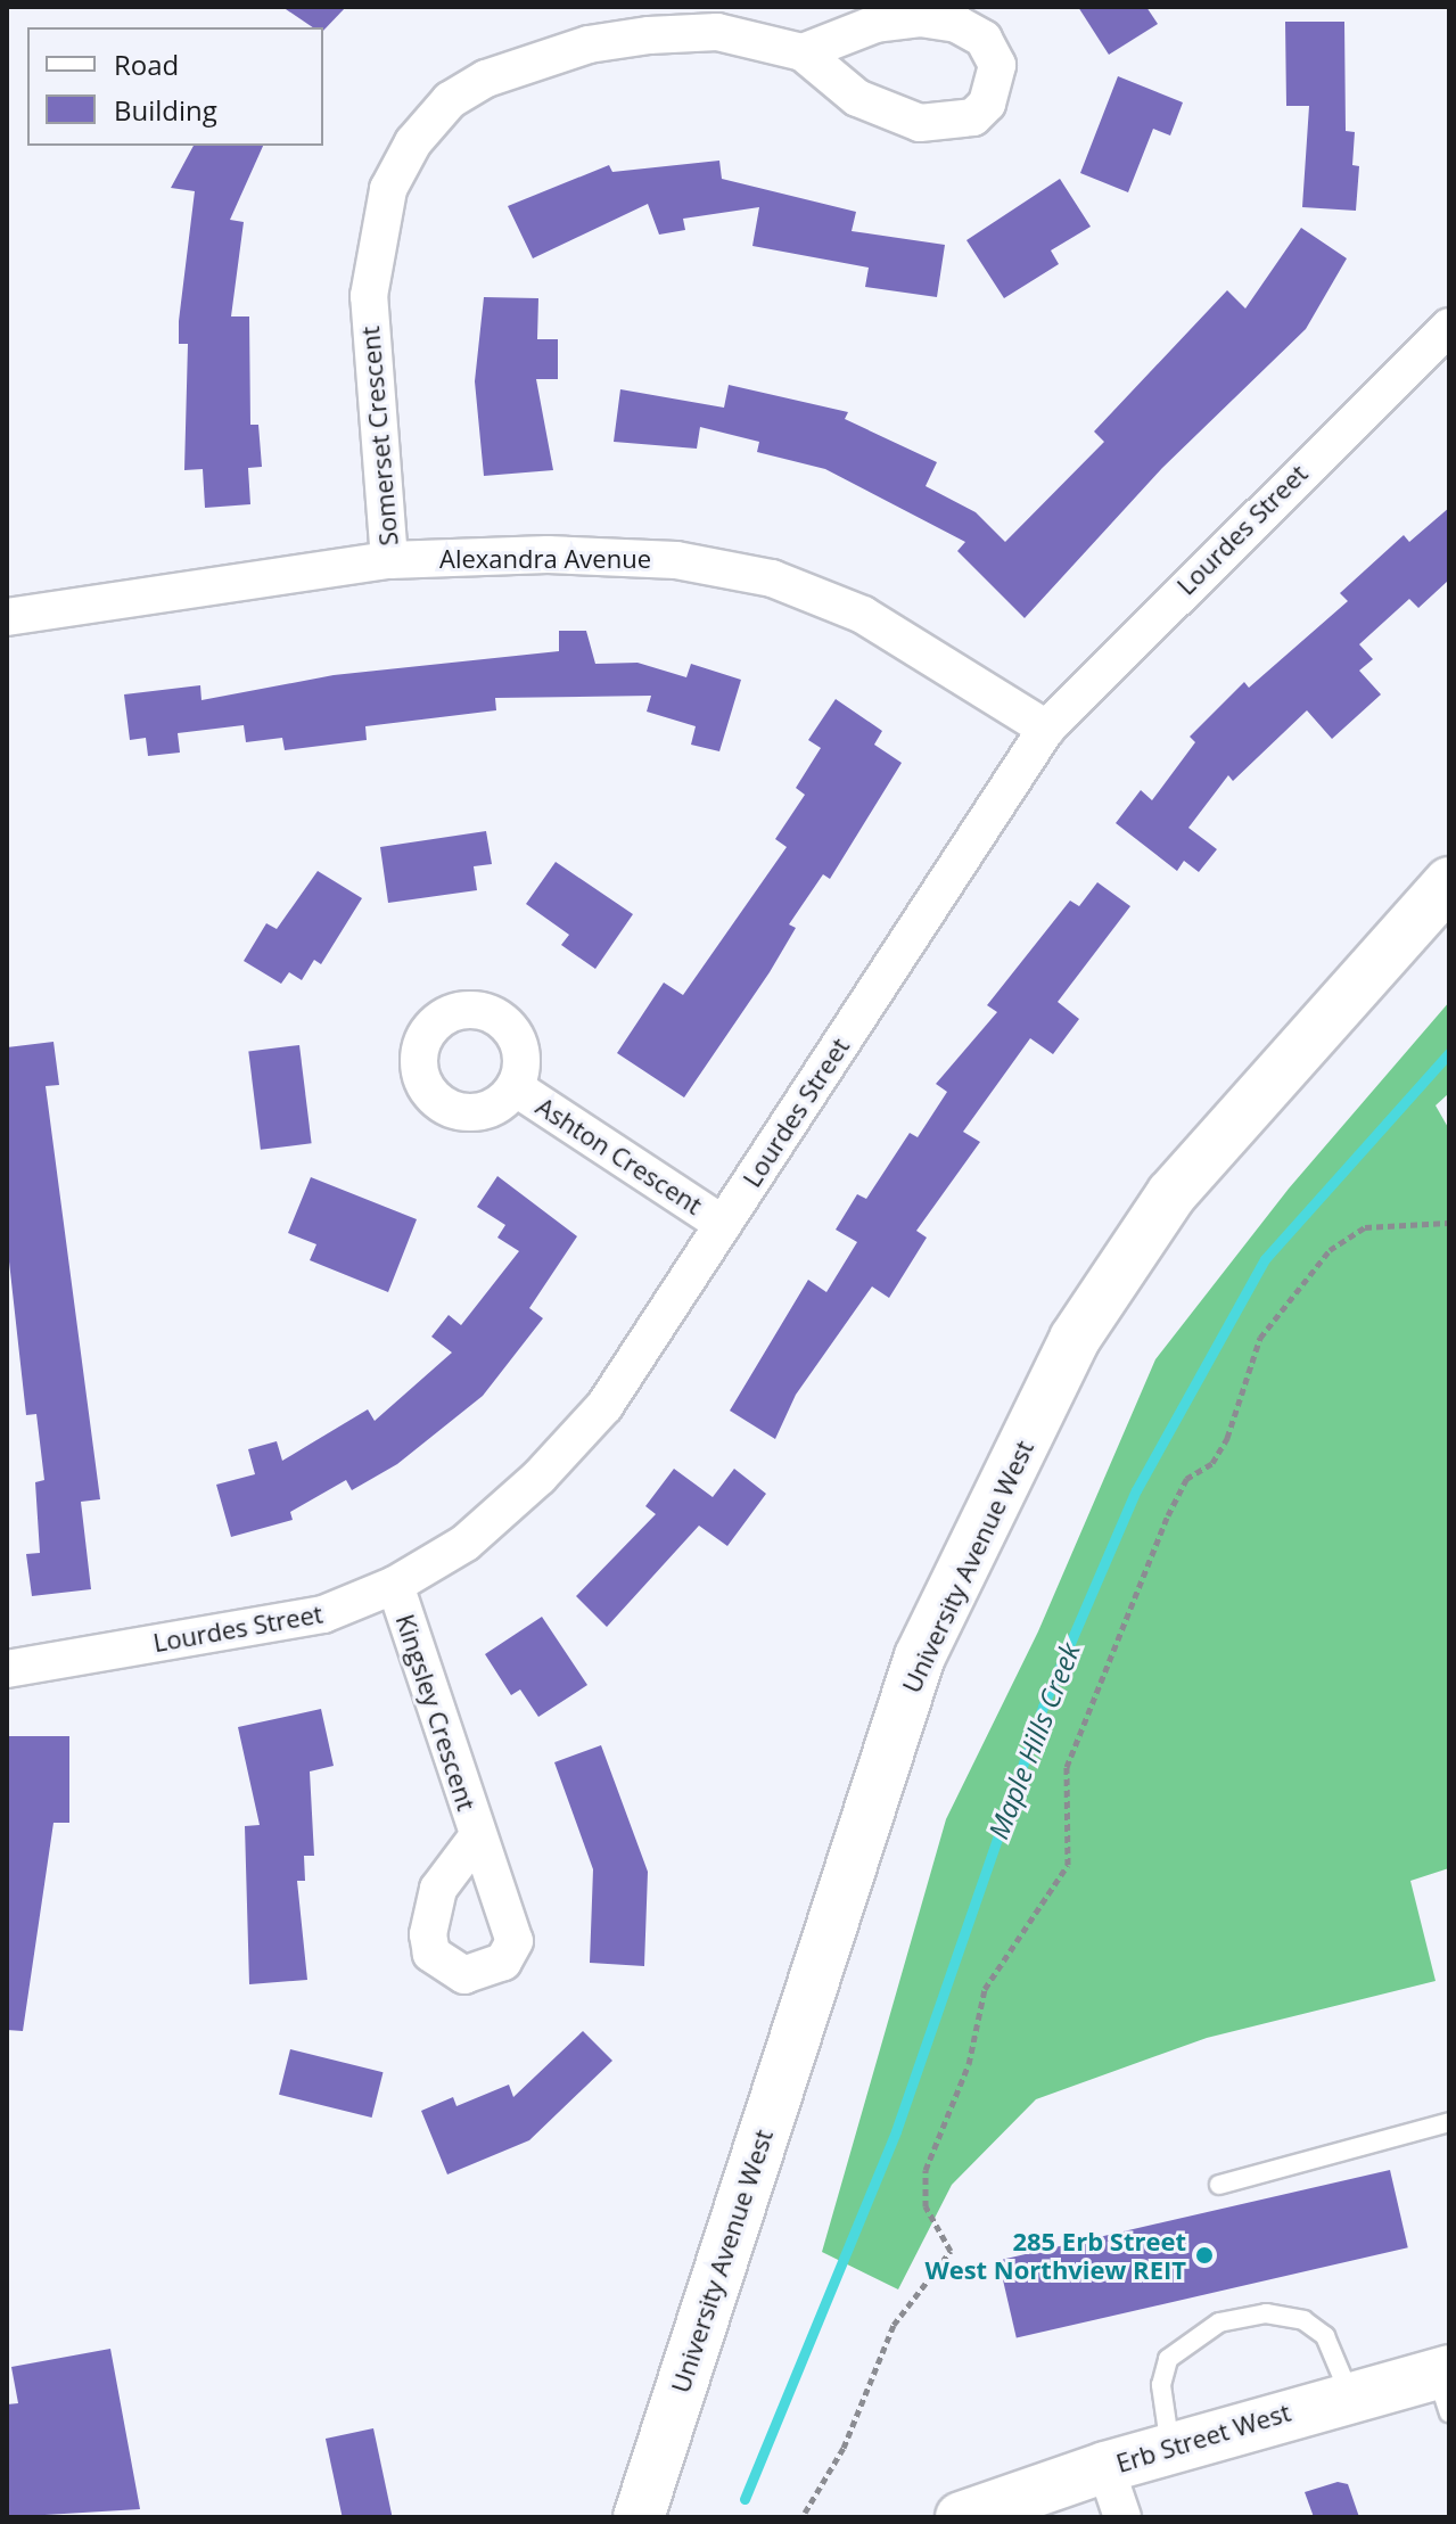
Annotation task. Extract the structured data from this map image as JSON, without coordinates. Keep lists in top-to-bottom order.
{
  "streets": {
    "main road": ["University Avenue West", "Erb Street West"],
    "street": [
      "Somerset Crescent",
      "Lourdes Street",
      "Alexandra Avenue",
      "Ashton Crescent",
      "Kingsley Crescent"
    ]
  },
  "crossings": [
    ["Somerset Crescent", "Alexandra Avenue"],
    ["Lourdes Street", "Alexandra Avenue"],
    ["Lourdes Street", "Ashton Crescent"],
    ["Lourdes Street", "Kingsley Crescent"]
  ],
  "water": ["Maple Hills Creek"],
  "places": ["285 Erb Street West Northview REIT"],
  "legend": ["Road", "Building"]
}
